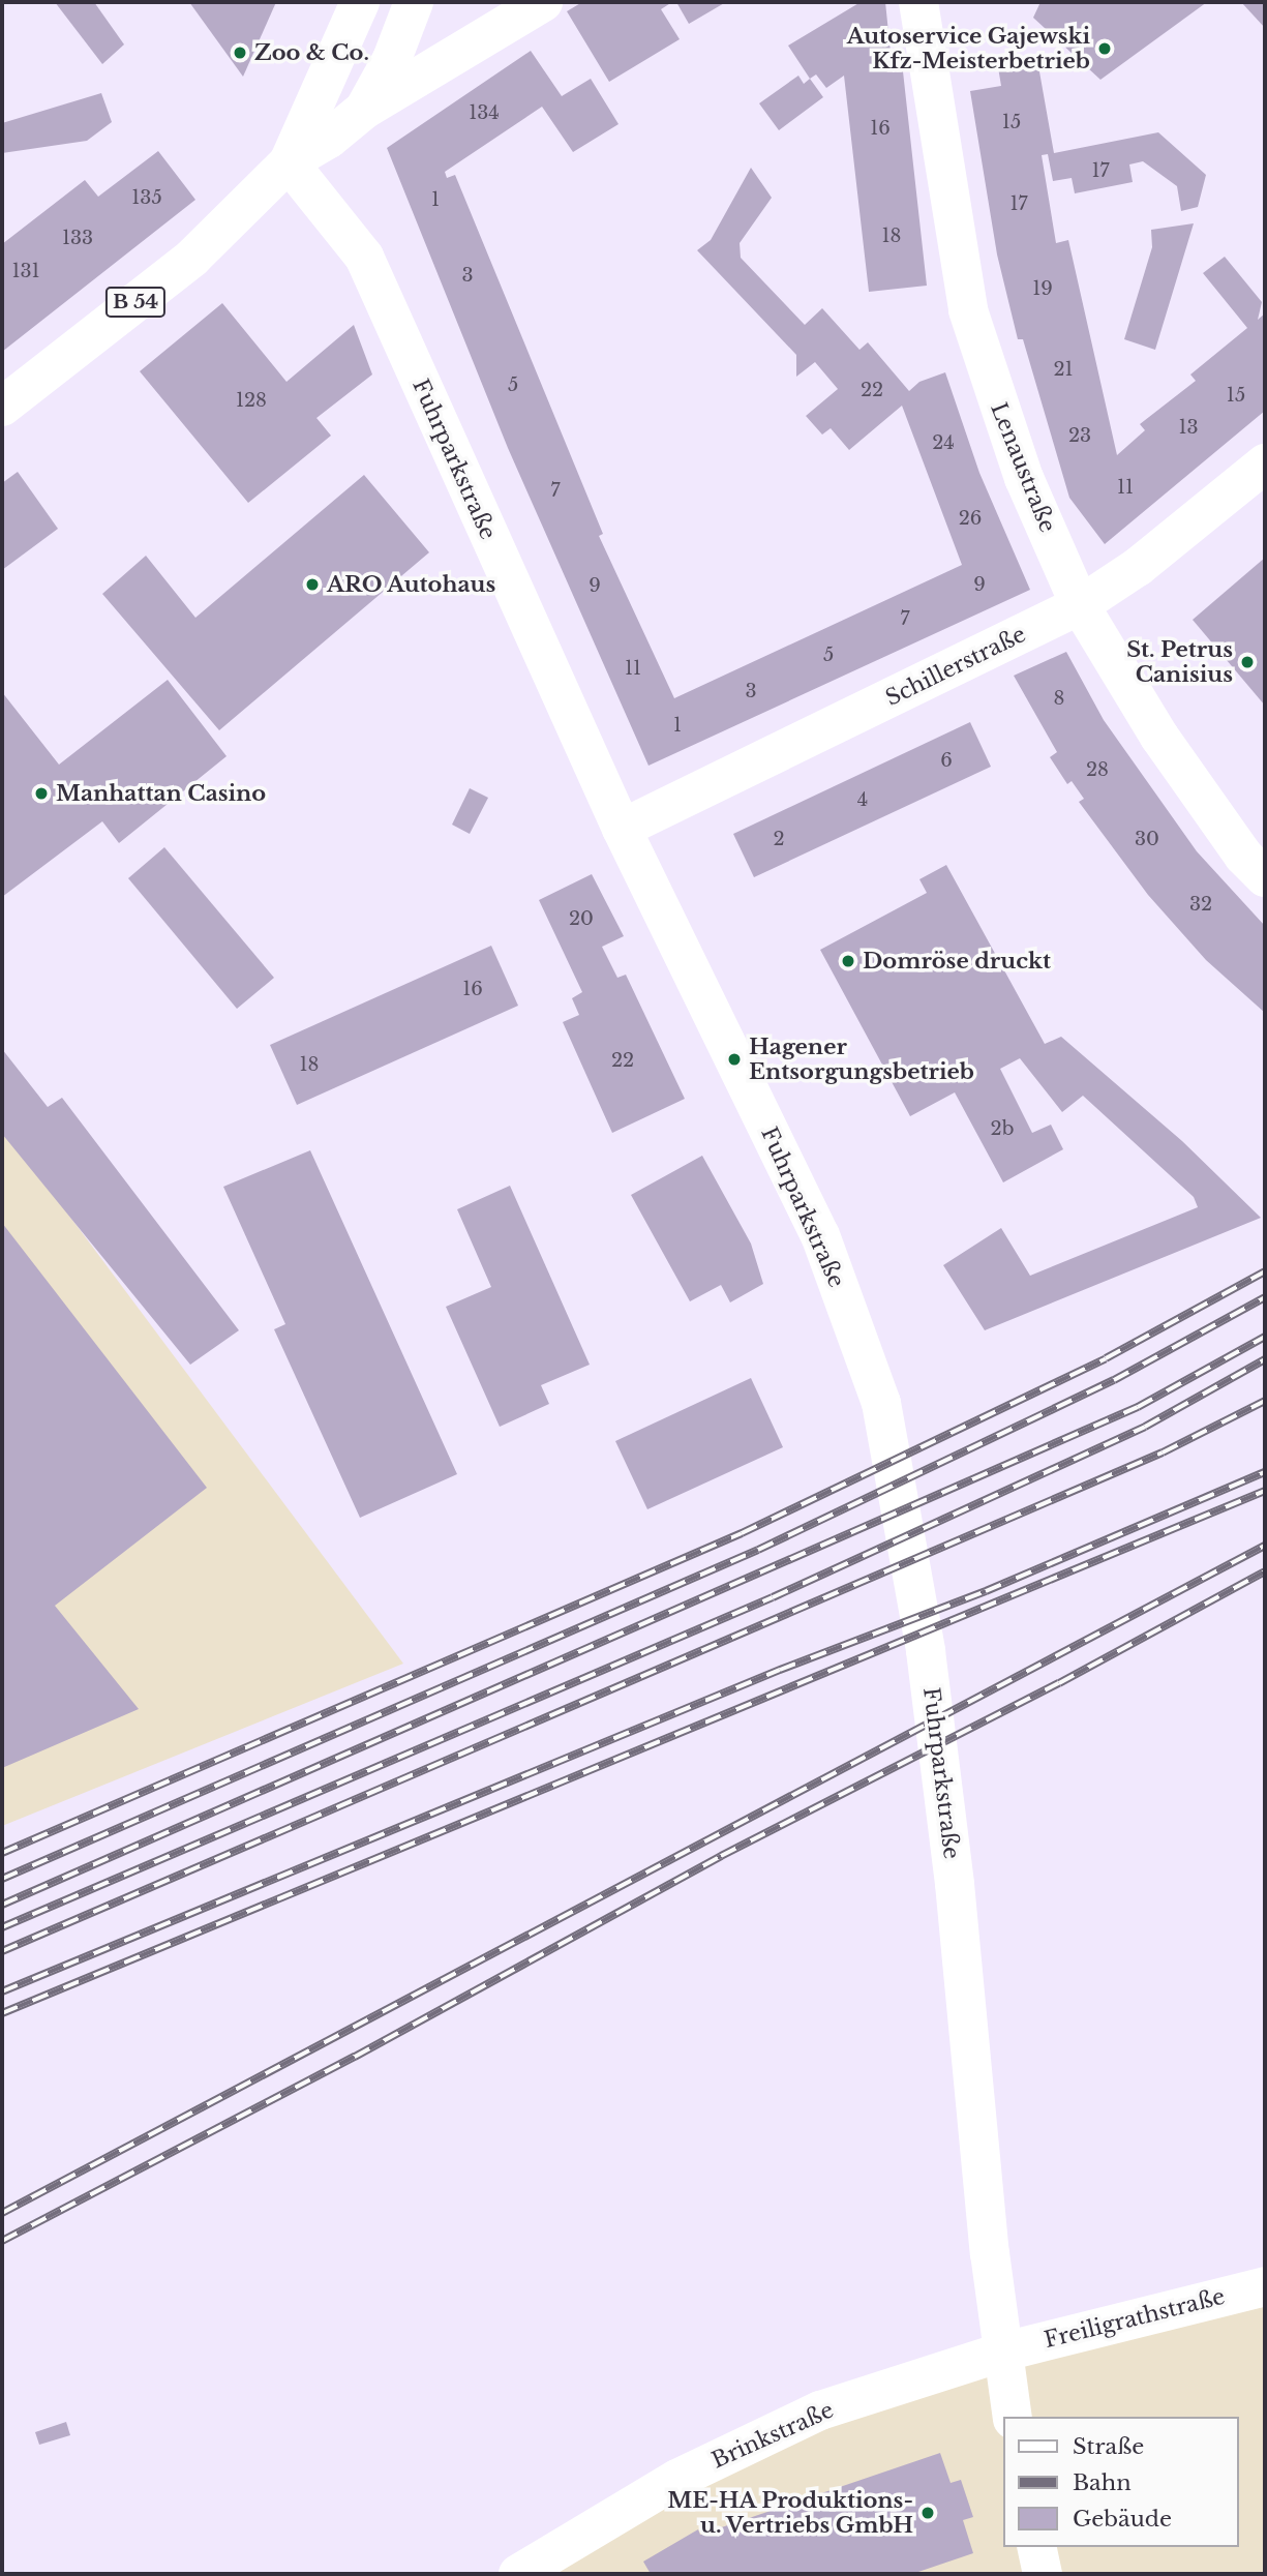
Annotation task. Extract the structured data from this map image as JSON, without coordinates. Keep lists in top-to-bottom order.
{
  "streets": {
    "main road": [
      "B 54",
      "Fuhrparkstraße",
      "Lenaustraße",
      "Schillerstraße",
      "Freiligrathstraße",
      "Brinkstraße"
    ]
  },
  "crossings": [
    ["B 54", "Fuhrparkstraße"],
    ["Fuhrparkstraße", "Schillerstraße"],
    ["Fuhrparkstraße", "Freiligrathstraße"],
    ["Fuhrparkstraße", "Brinkstraße"],
    ["Lenaustraße", "Schillerstraße"],
    ["Freiligrathstraße", "Brinkstraße"]
  ],
  "places": [
    "Autoservice Gajewski Kfz-Meisterbetrieb",
    "Zoo & Co.",
    "ARO Autohaus",
    "St. Petrus Canisius",
    "Manhattan Casino",
    "Domröse druckt",
    "Hagener Entsorgungsbetrieb",
    "ME-HA Produktions- u. Vertriebs GmbH"
  ],
  "house_numbers": [
    "134",
    "15",
    "16",
    "17",
    "135",
    "1",
    "17",
    "18",
    "133",
    "131",
    "3",
    "19",
    "21",
    "5",
    "22",
    "15",
    "128",
    "13",
    "23",
    "24",
    "11",
    "7",
    "26",
    "9",
    "9",
    "7",
    "5",
    "11",
    "3",
    "8",
    "1",
    "6",
    "28",
    "4",
    "2",
    "30",
    "32",
    "20",
    "16",
    "22",
    "18",
    "2b"
  ],
  "legend": ["Straße", "Bahn", "Gebäude"]
}
